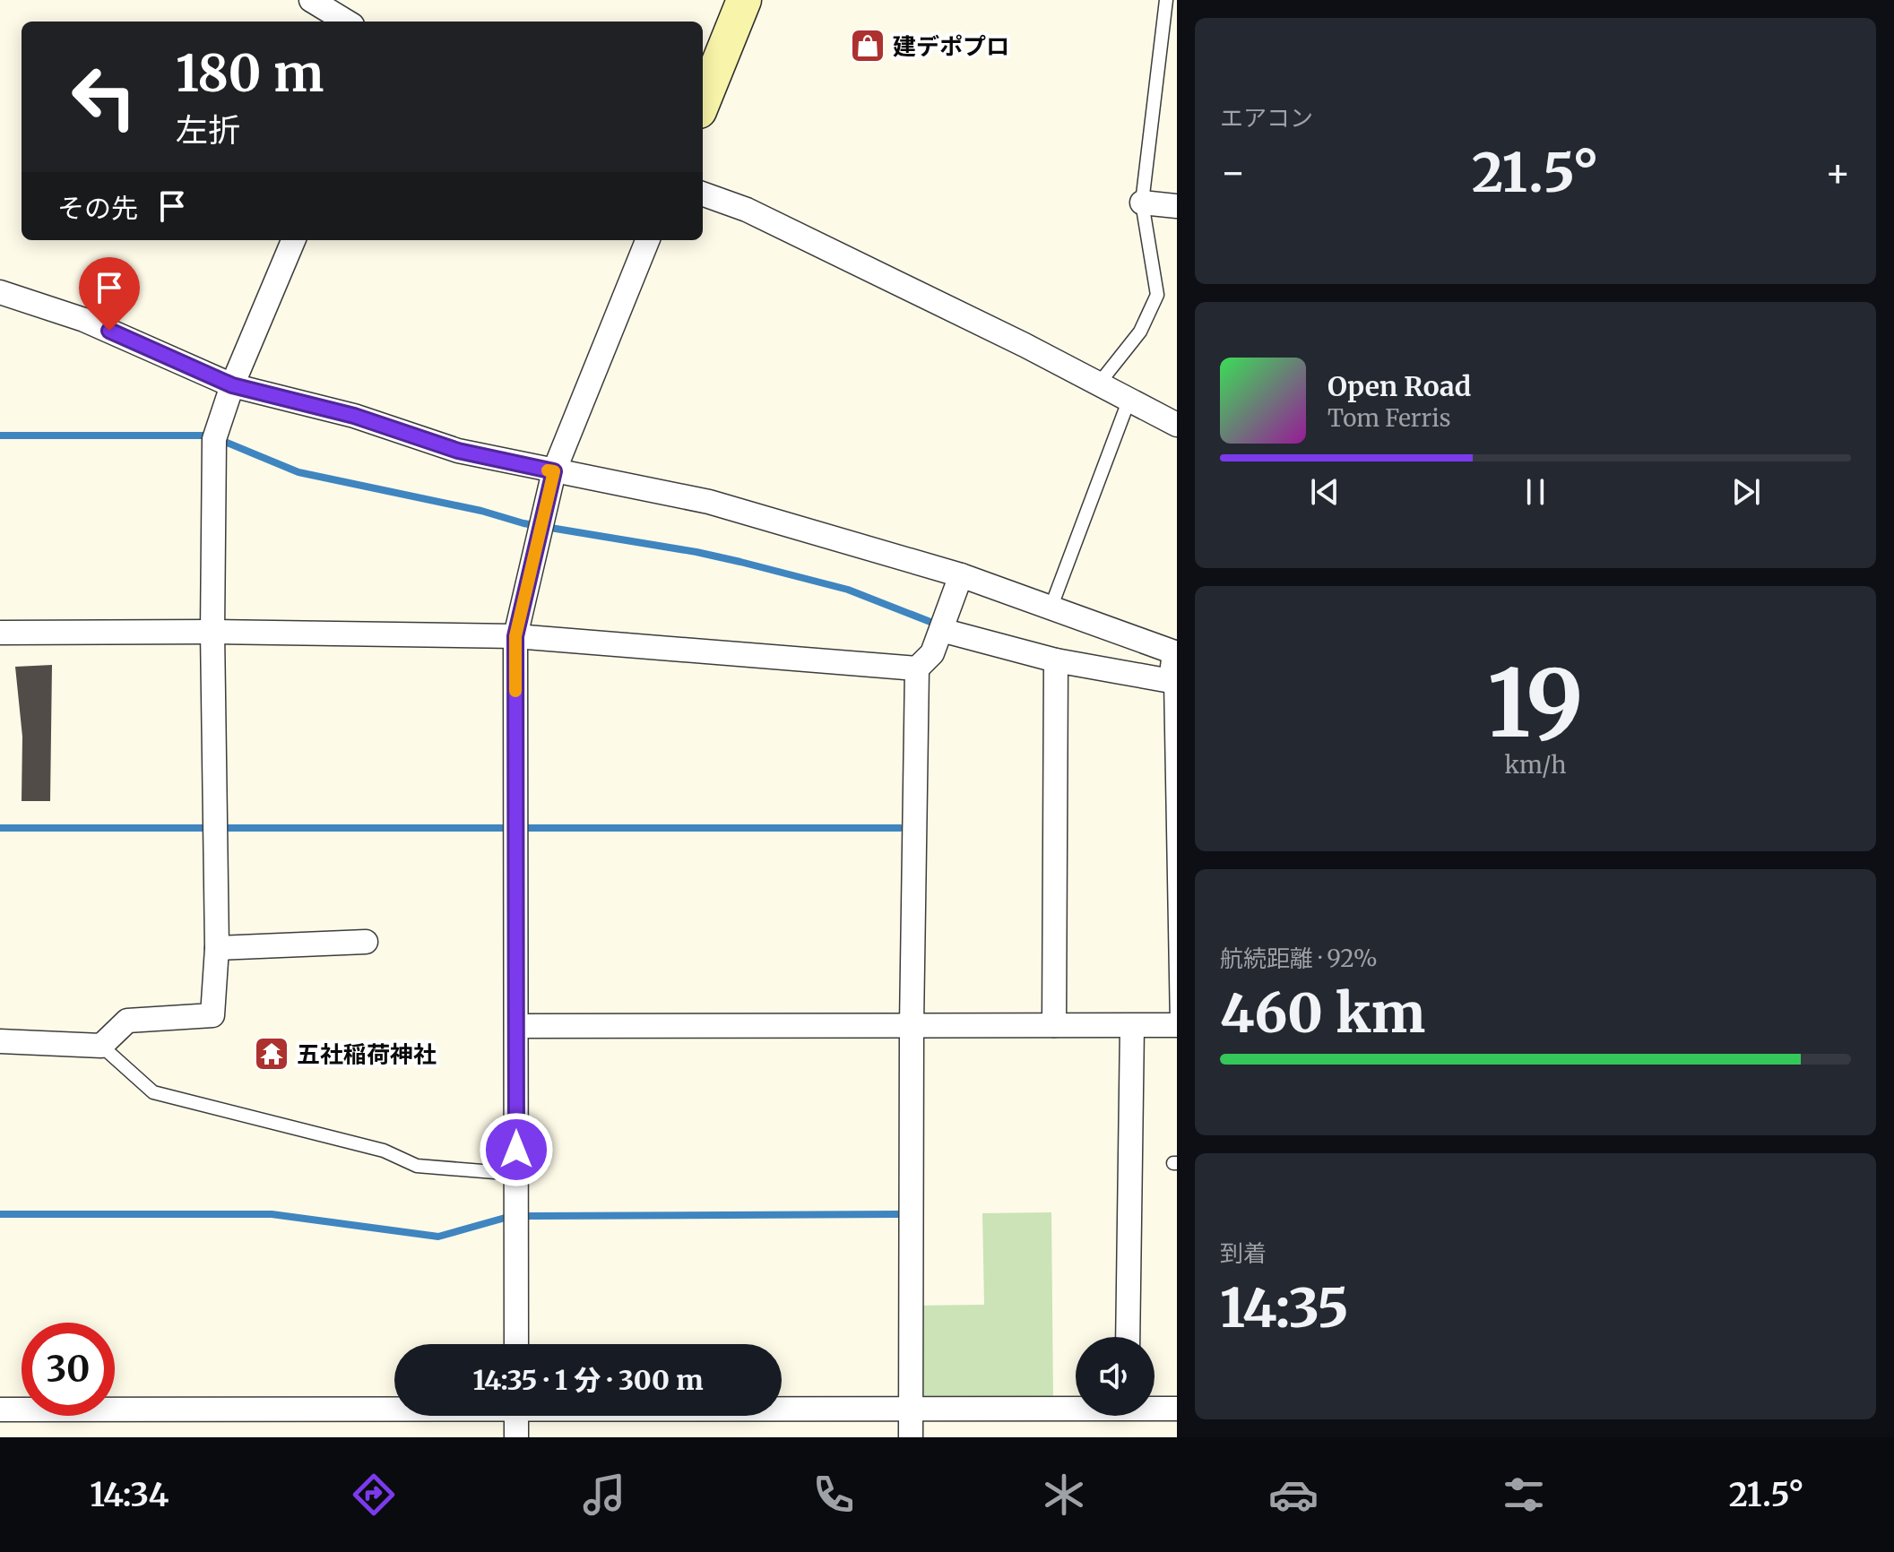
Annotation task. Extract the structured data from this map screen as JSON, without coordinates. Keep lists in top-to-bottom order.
{
  "places": {
    "shop": ["建デポプロ"],
    "temple": ["五社稲荷神社"]
  },
  "page": {
    "tile": [
      "エアコン",
      ["19", "km/h"],
      ["航続距離 · 92%", "460 km"],
      ["到着", "14:35"]
    ],
    "turn": ["180 m", "左折"],
    "heat": ["−", "21.5°", "+"],
    "then": "その先",
    "song": ["Open Road", "Tom Ferris"],
    "limit": "30",
    "trip": "14:35 · 1 分 · 300 m",
    "tabs": ["14:34", "21.5°"]
  }
}
